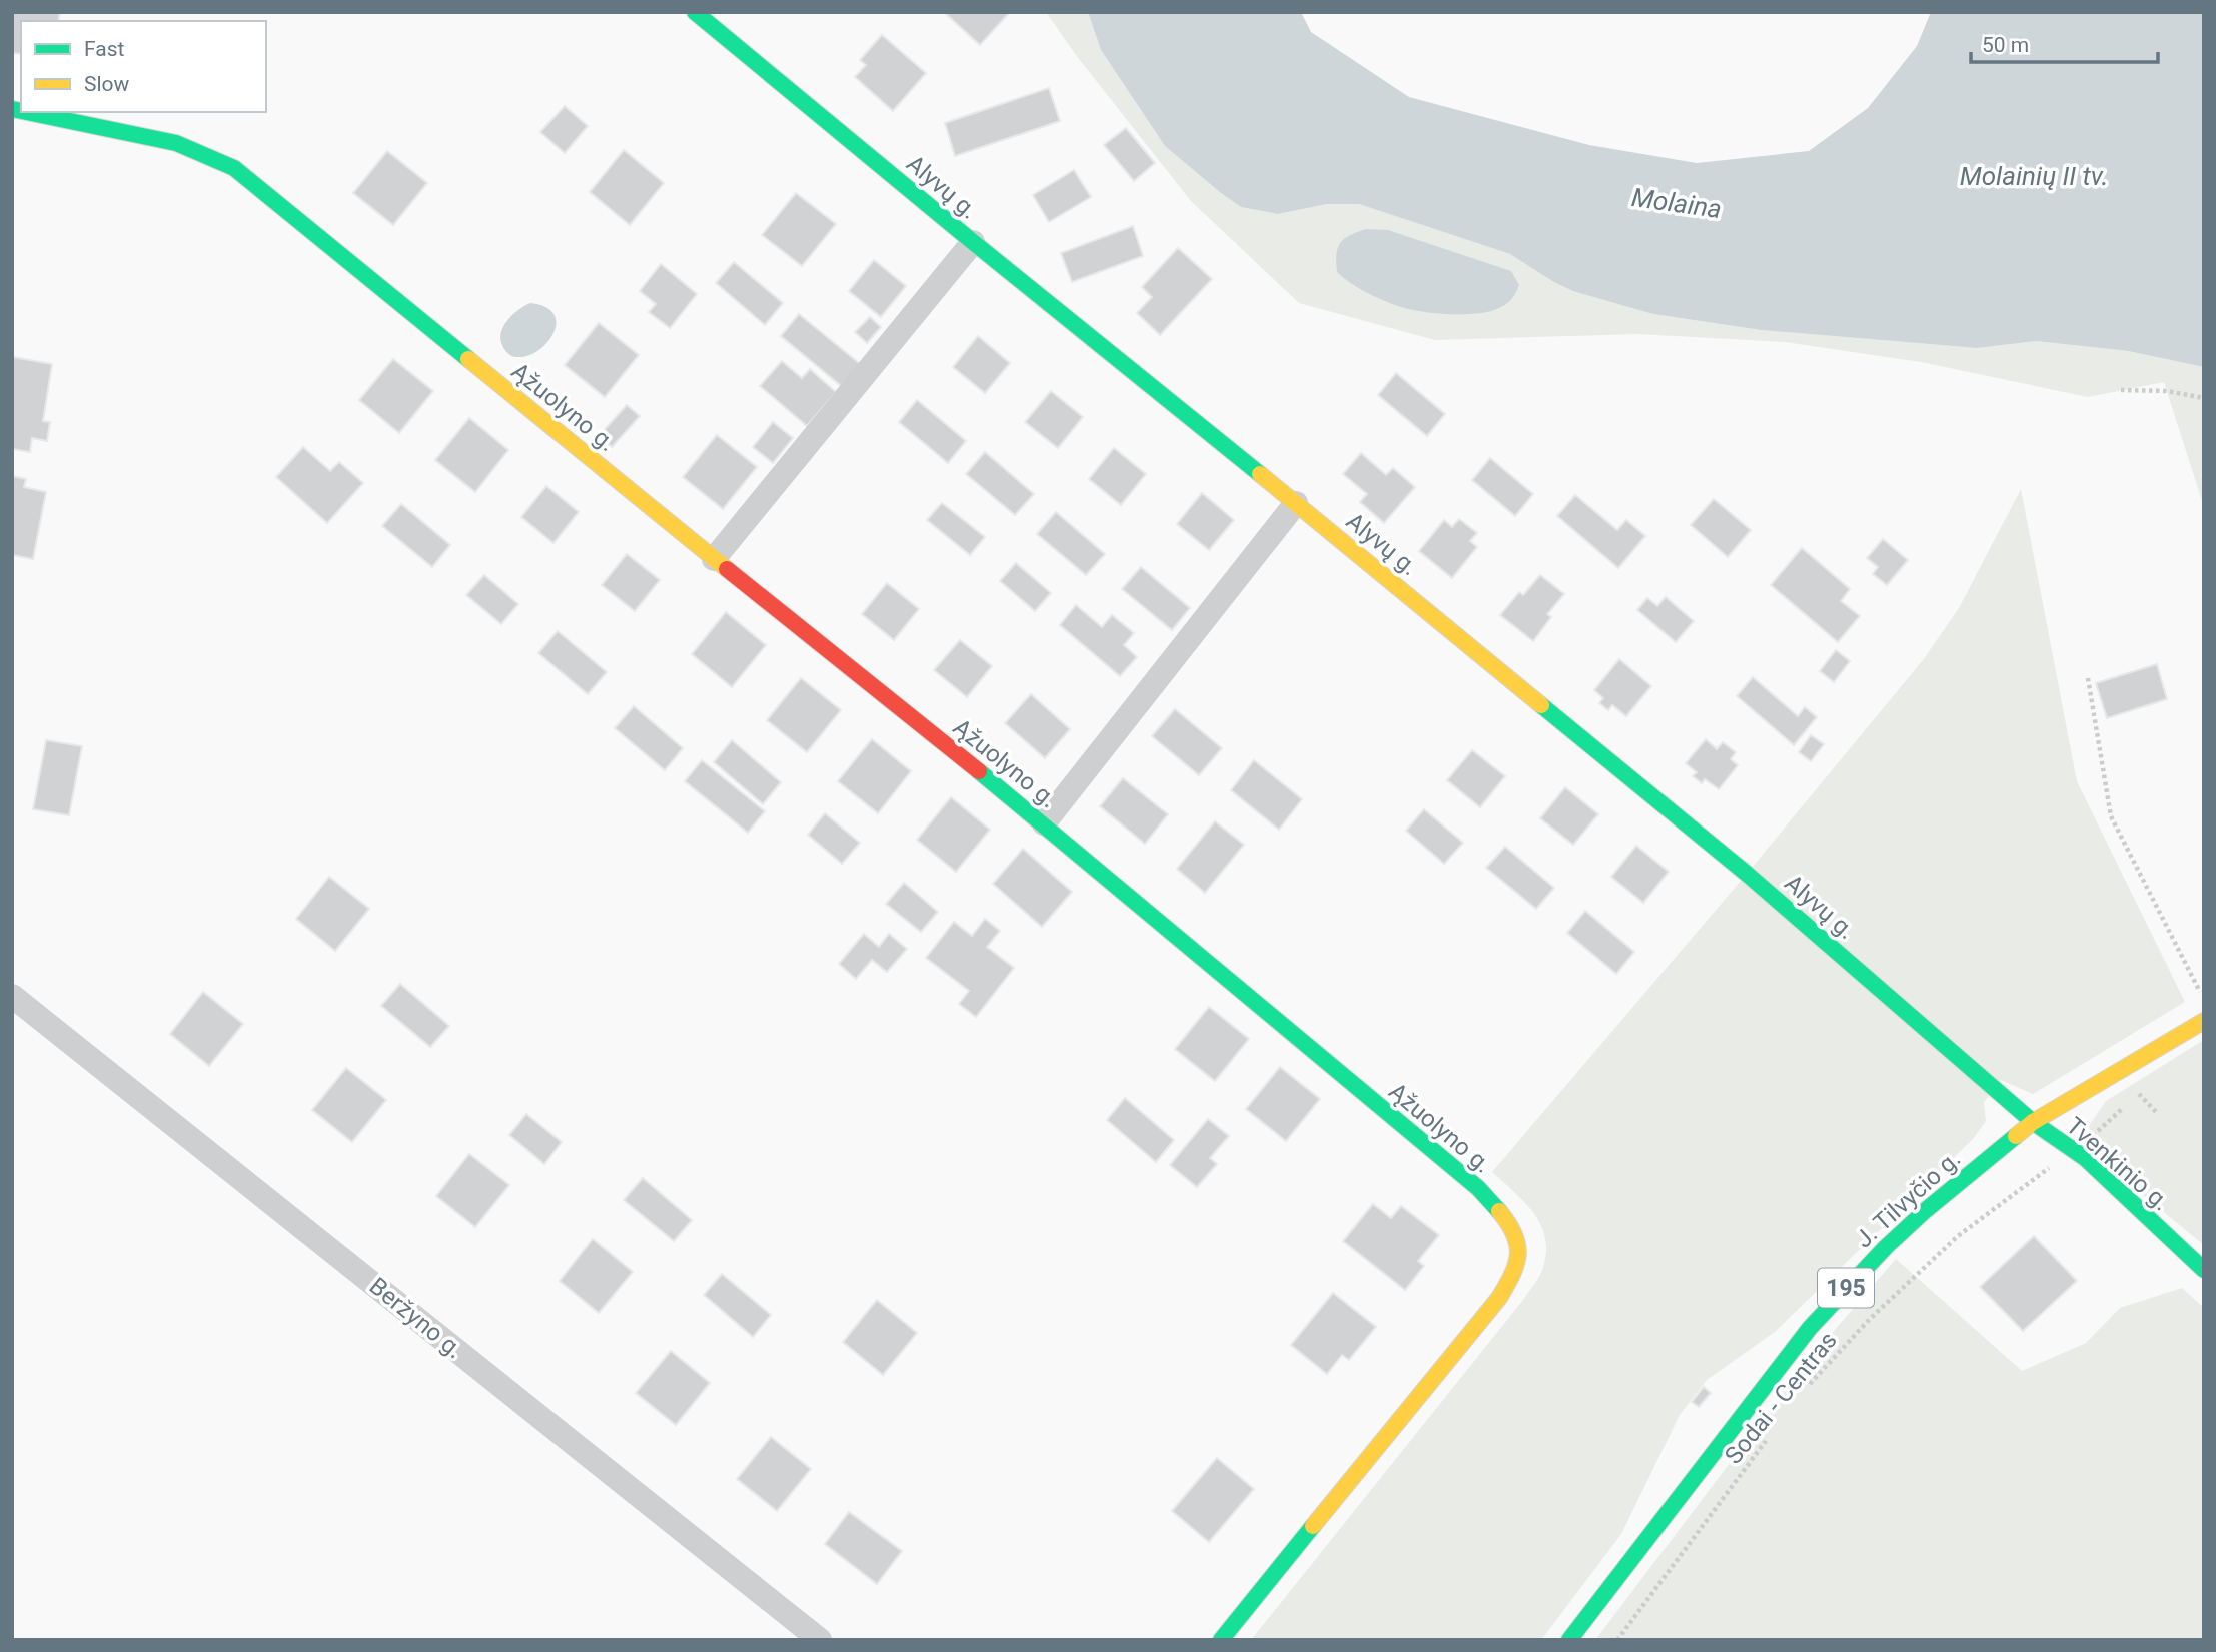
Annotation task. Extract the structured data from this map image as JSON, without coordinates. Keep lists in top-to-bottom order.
{
  "streets": {
    "street": [
      "Alyvų g.",
      "Ąžuolyno g.",
      "Tvenkinio g.",
      "J. Tilvyčio g.",
      "195",
      "Beržyno g."
    ],
    "path": ["Sodai - Centras"]
  },
  "crossings": [
    ["Alyvų g.", "Tvenkinio g."],
    ["Alyvų g.", "J. Tilvyčio g."],
    ["Tvenkinio g.", "J. Tilvyčio g."],
    ["Tvenkinio g.", "Sodai - Centras"]
  ],
  "water": ["Molainių II tv.", "Molaina"],
  "legend": ["Fast", "Slow"],
  "scale_bar": "50 m"
}
